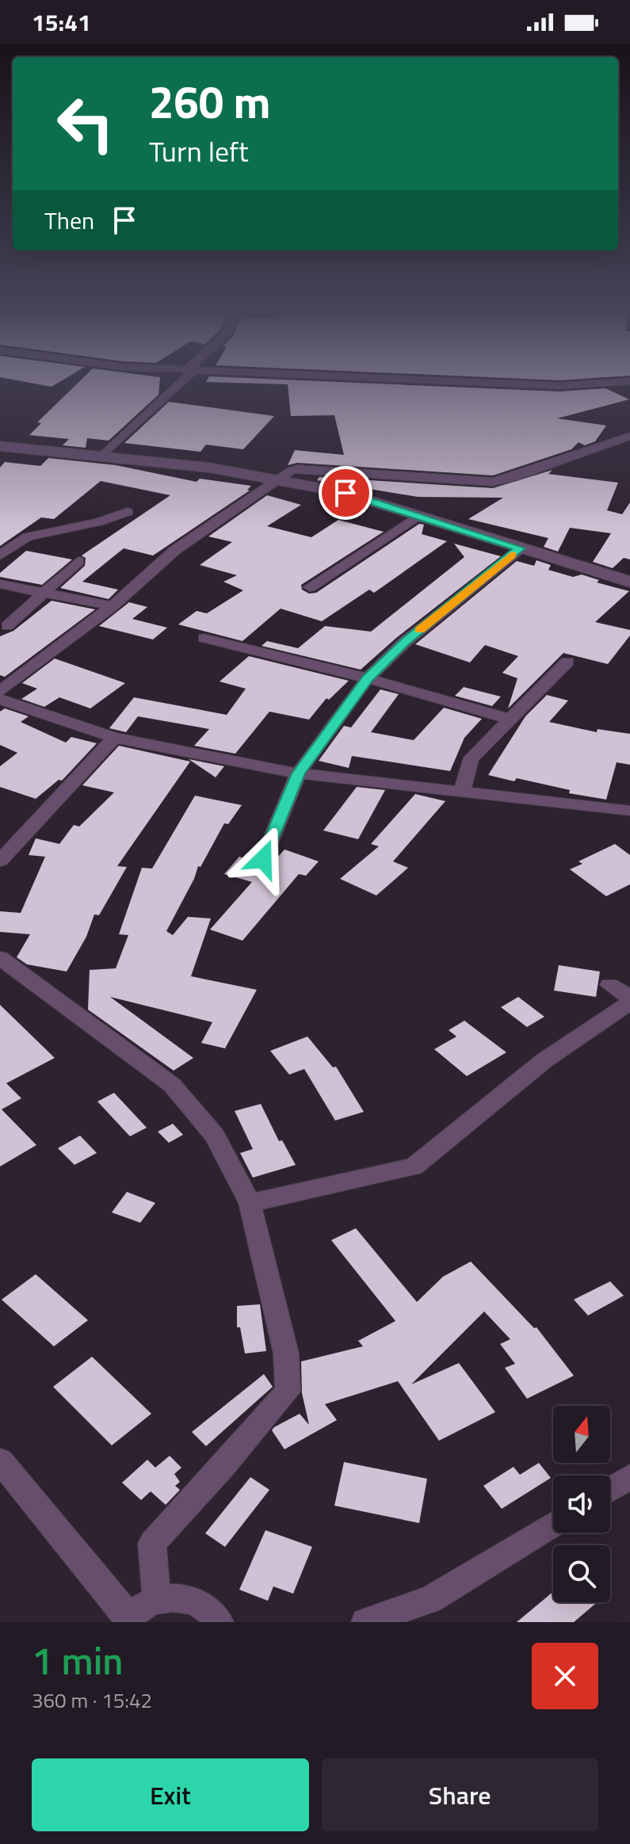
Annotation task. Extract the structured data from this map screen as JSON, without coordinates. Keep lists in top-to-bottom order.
{
  "north": "top",
  "page": {
    "status": "15:41",
    "turn": ["260 m", "Turn left"],
    "then": "Then",
    "heading": ["1 min", "360 m · 15:42"],
    "buttons": ["Exit", "Share"]
  }
}
